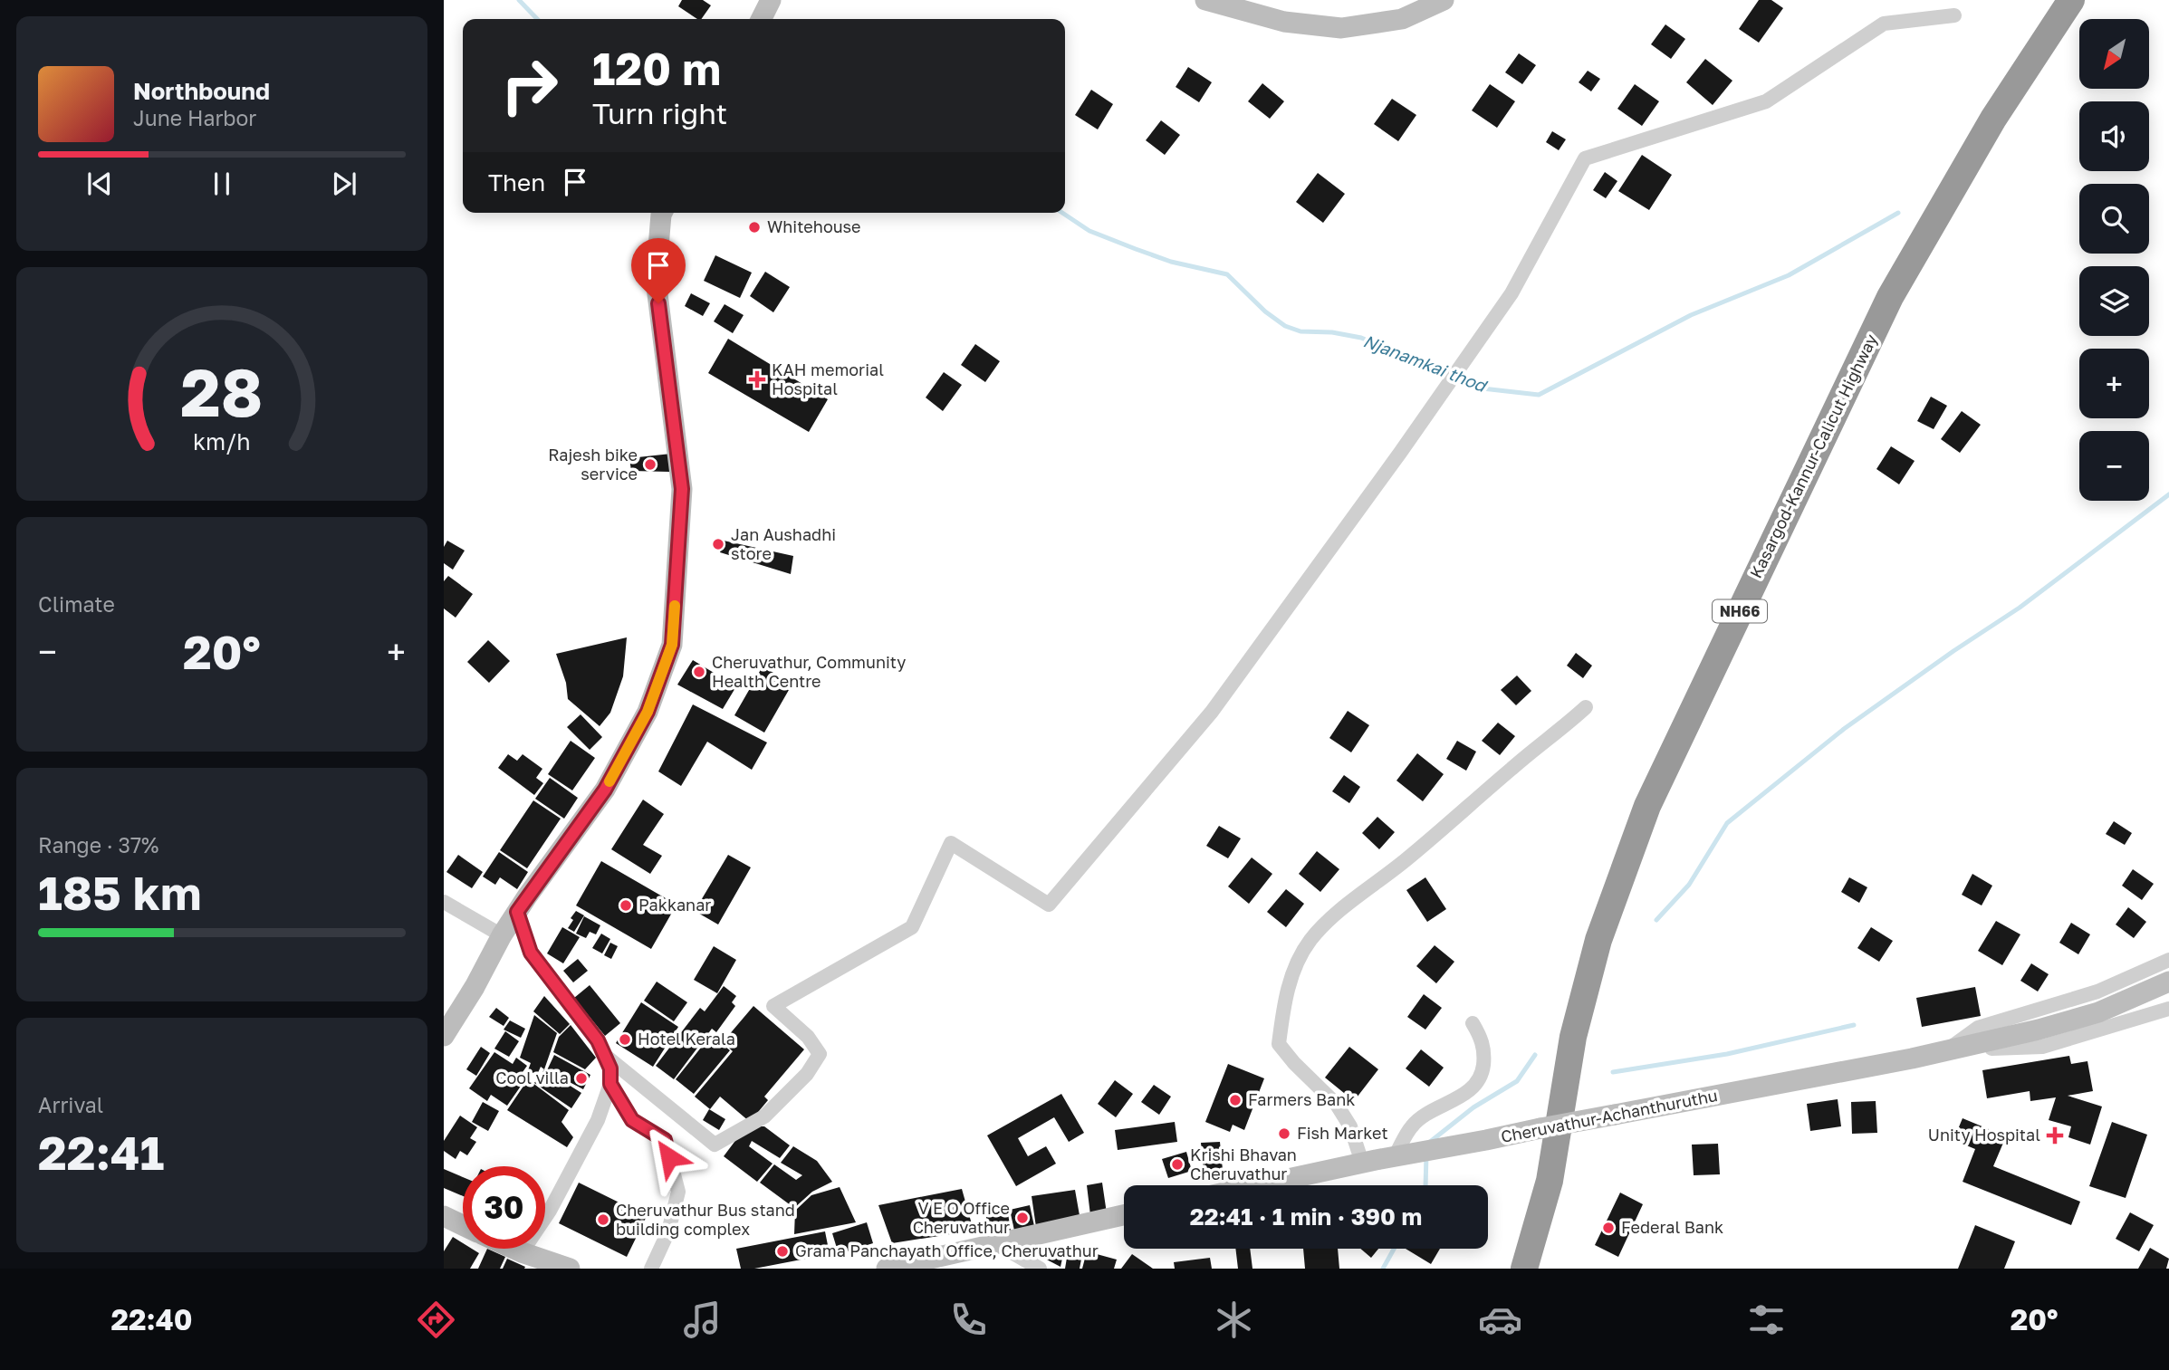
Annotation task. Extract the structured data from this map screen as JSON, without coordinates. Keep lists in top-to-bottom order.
{
  "streets": {
    "highway": ["Kasargod-Kannur-Calicut Highway", "NH66"],
    "main road": ["Cheruvathur-Achanthuruthu"]
  },
  "water": ["Njanamkai thod"],
  "places": {
    "other": [
      "Whitehouse",
      "Rajesh bike service",
      "Jan Aushadhi store",
      "Cheruvathur, Community Health Centre",
      "Pakkanar",
      "Hotel Kerala",
      "Cool villa",
      "Farmers Bank",
      "Fish Market",
      "Krishi Bhavan Cheruvathur",
      "V E O Office Cheruvathur",
      "Cheruvathur Bus stand building complex",
      "Federal Bank",
      "Grama Panchayath Office, Cheruvathur"
    ],
    "health": ["KAH memorial Hospital", "Unity Hospital"]
  },
  "north": "bottom left",
  "page": {
    "map_buttons": ["+", "−"],
    "turn": ["120 m", "Turn right"],
    "song": ["Northbound", "June Harbor"],
    "then": "Then",
    "tile": [
      "Climate",
      ["Range · 37%", "185 km"],
      ["Arrival", "22:41"]
    ],
    "heat": ["−", "20°", "+"],
    "limit": "30",
    "trip": "22:41 · 1 min · 390 m",
    "tabs": ["22:40", "20°"],
    "gauge": ["28", "km/h"]
  }
}
